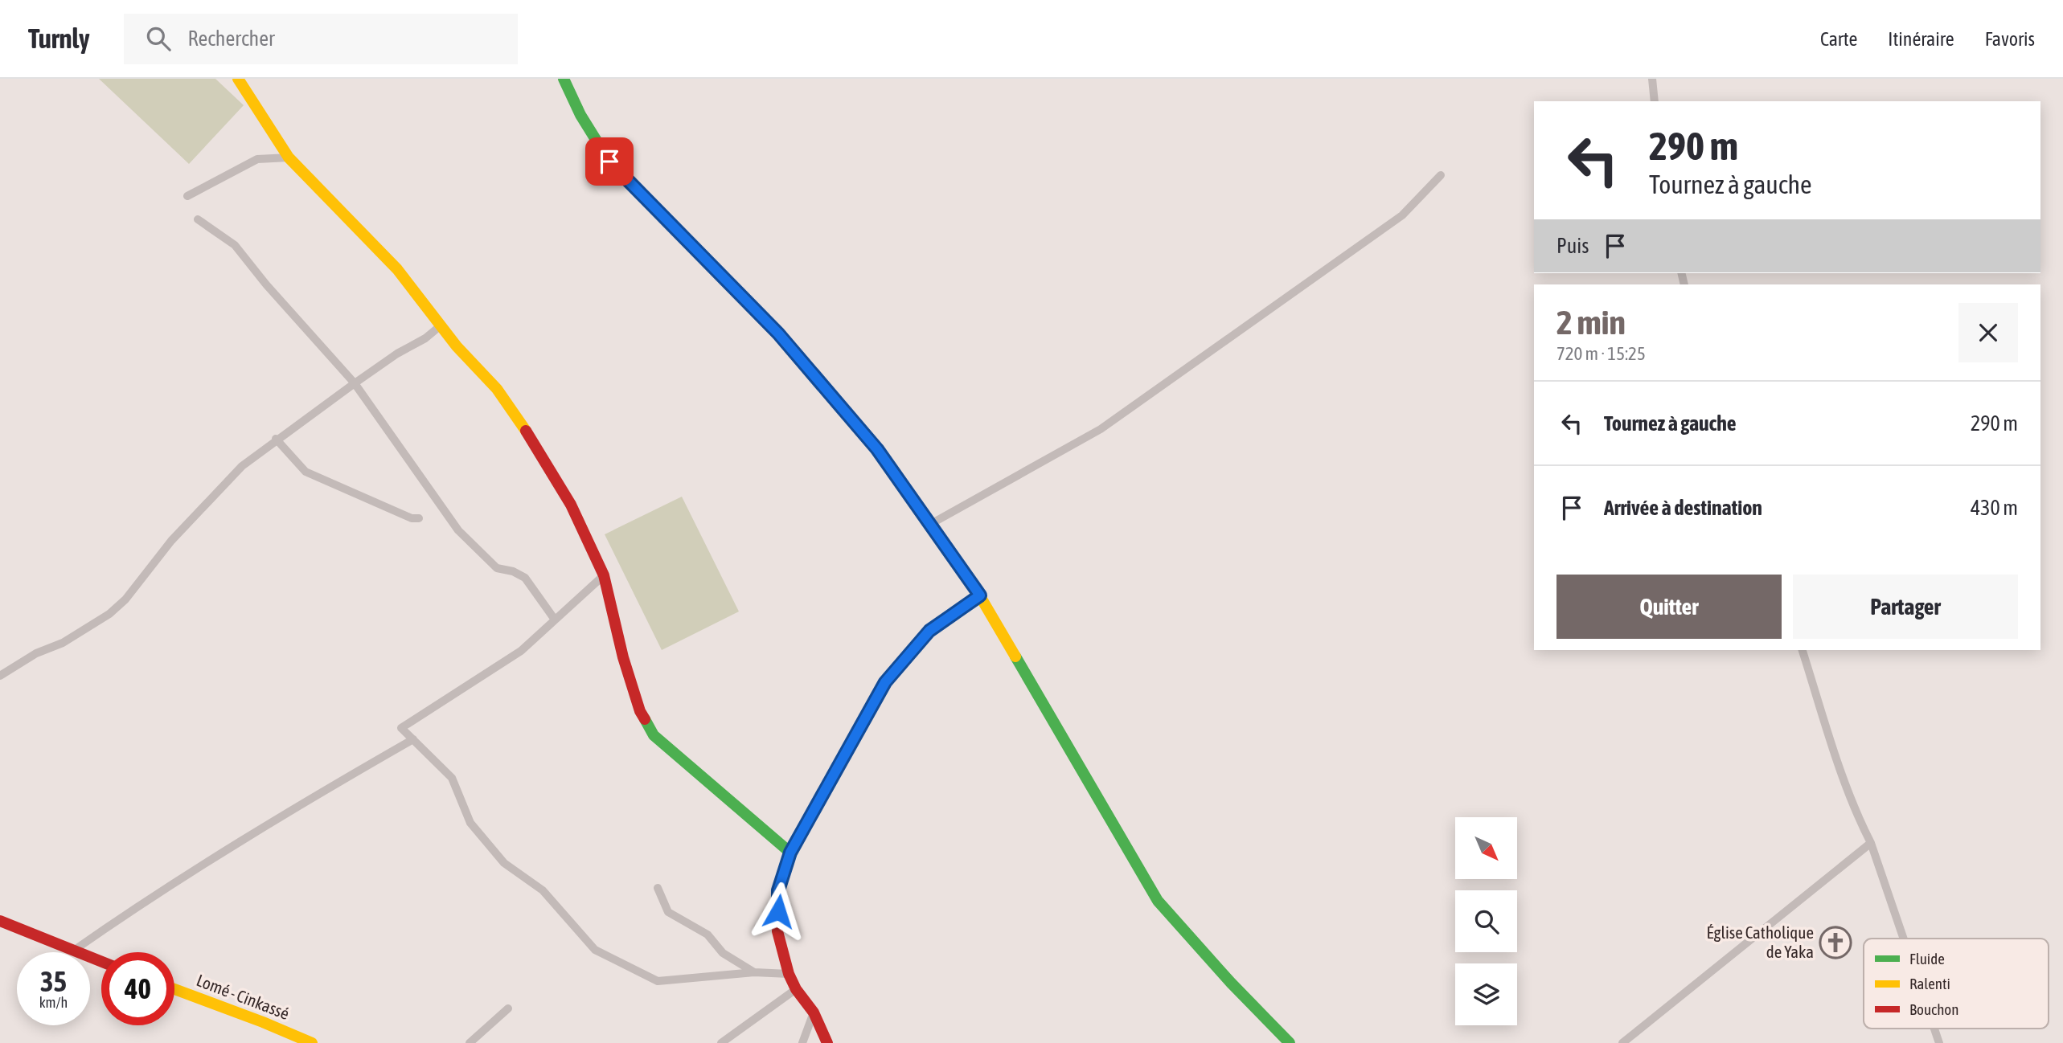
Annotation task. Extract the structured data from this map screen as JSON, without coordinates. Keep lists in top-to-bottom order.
{
  "streets": {
    "main road": ["Lomé - Cinkassé"]
  },
  "places": {
    "church": ["Église Catholique de Yaka"]
  },
  "legend": ["Fluide", "Ralenti", "Bouchon"],
  "north": "bottom right",
  "page": {
    "header": "Turnly",
    "search": "Rechercher",
    "nav": ["Carte", "Itinéraire", "Favoris"],
    "turn": ["290 m", "Tournez à gauche"],
    "then": "Puis",
    "heading": ["2 min", "720 m · 15:25"],
    "list": [
      {
        "name": "Tournez à gauche",
        "value": "290 m"
      },
      {
        "name": "Arrivée à destination",
        "value": "430 m"
      }
    ],
    "buttons": ["Quitter", "Partager"],
    "speed": "35 km/h",
    "limit": "40"
  }
}
